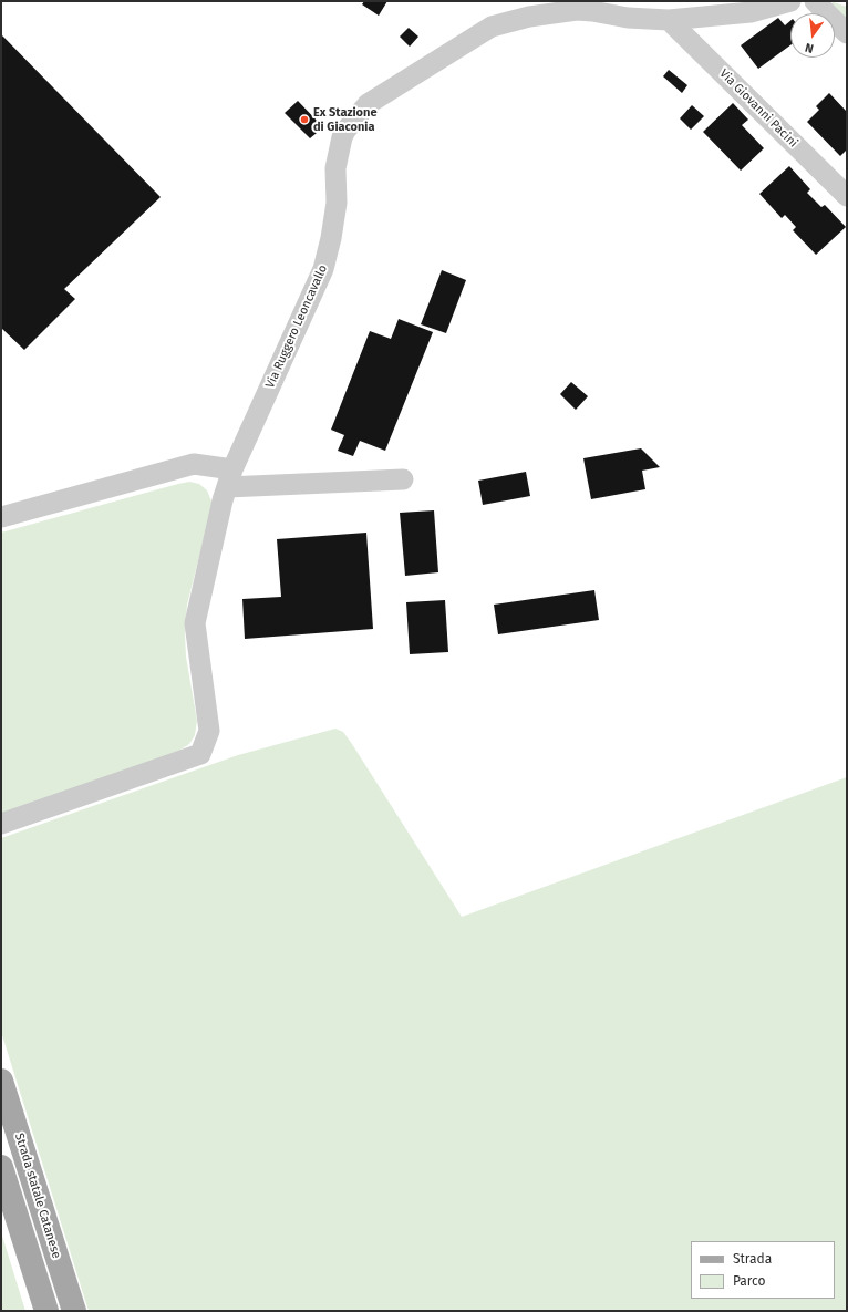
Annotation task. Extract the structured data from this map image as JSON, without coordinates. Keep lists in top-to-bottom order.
{
  "streets": {
    "main road": ["Strada statale Catanese"],
    "street": ["Via Giovanni Pacini", "Via Ruggero Leoncavallo"]
  },
  "crossings": [
    ["Via Giovanni Pacini", "Via Ruggero Leoncavallo"]
  ],
  "places": ["Ex Stazione di Giaconia"],
  "legend": ["Strada", "Parco"],
  "north": "bottom"
}
